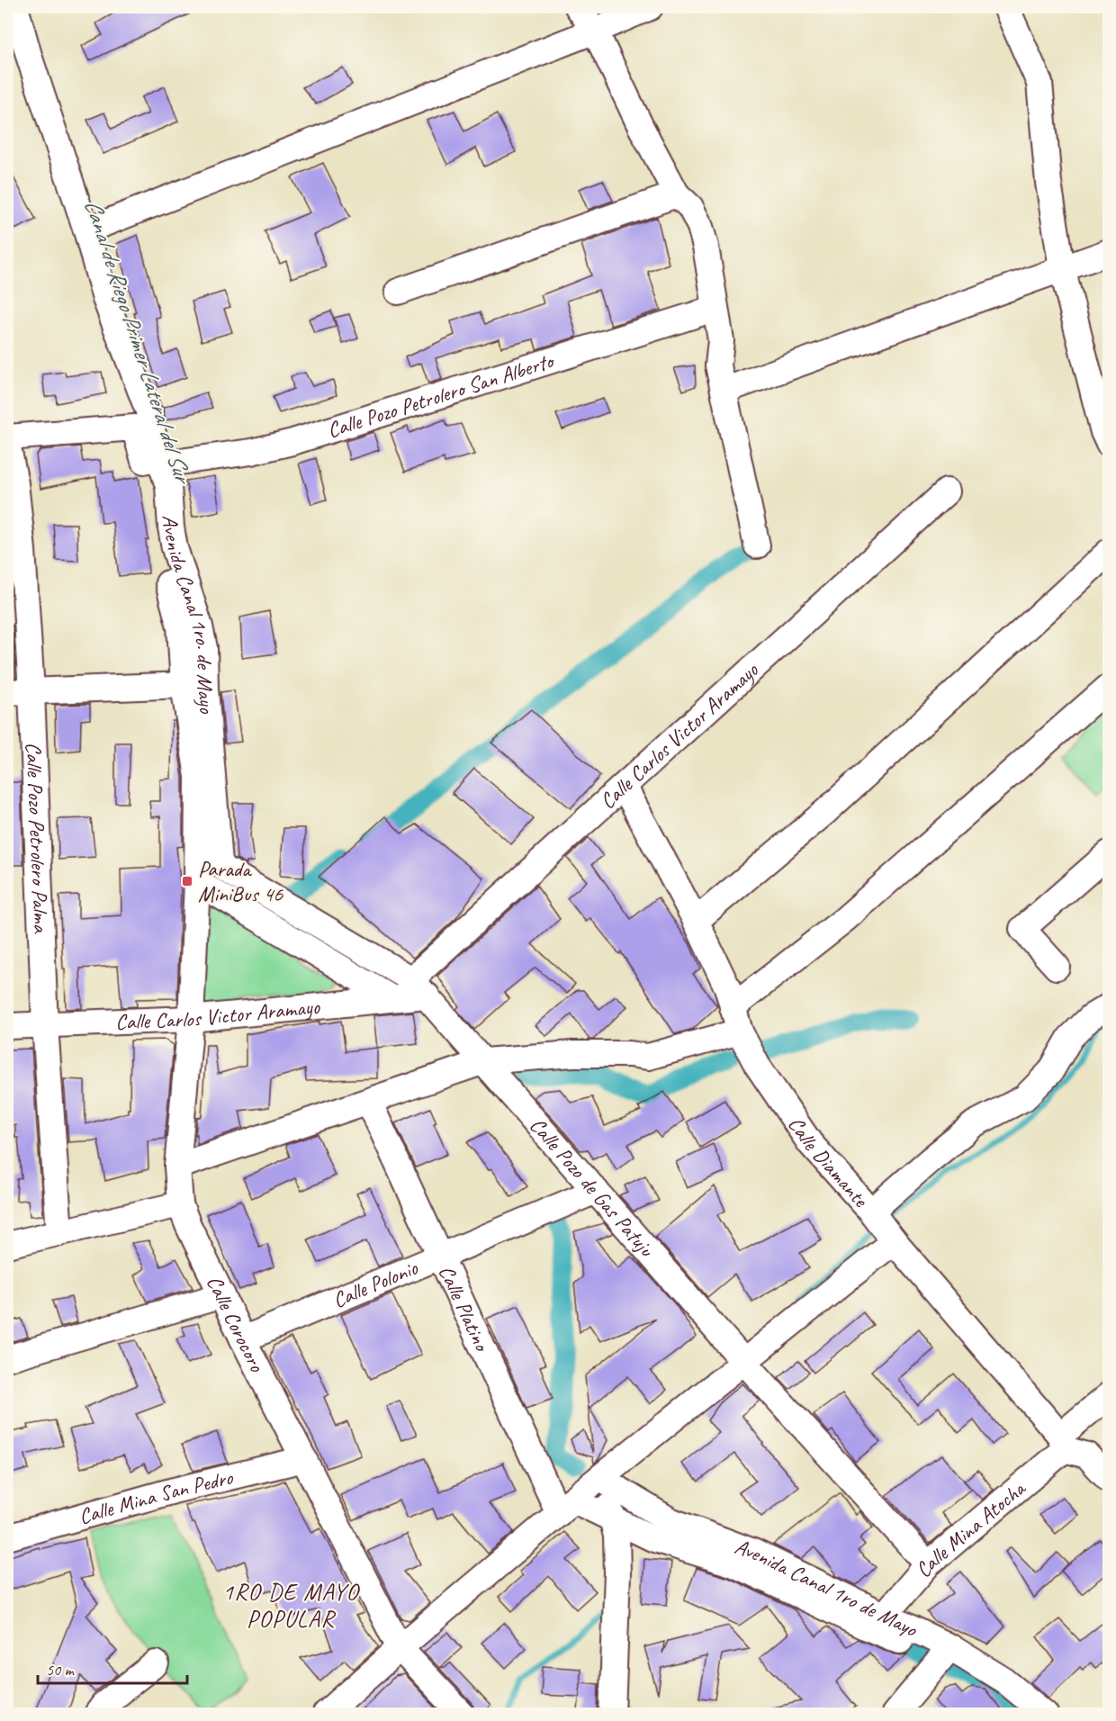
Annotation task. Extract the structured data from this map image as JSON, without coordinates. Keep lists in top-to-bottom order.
{
  "streets": {
    "street": [
      "Calle Pozo Petrolero San Alberto",
      "Avenida Canal 1ro. de Mayo",
      "Calle Carlos Victor Aramayo",
      "Calle Pozo Petrolero Palma",
      "Calle Diamante",
      "Calle Pozo de Gas Patuju",
      "Calle Polonio",
      "Calle Platino",
      "Calle Corocoro",
      "Calle Mina San Pedro",
      "Calle Mina Atocha",
      "Avenida Canal 1ro de Mayo"
    ]
  },
  "crossings": [
    ["Calle Pozo Petrolero San Alberto", "Avenida Canal 1ro. de Mayo"],
    ["Avenida Canal 1ro. de Mayo", "Calle Pozo de Gas Patuju"],
    ["Calle Carlos Victor Aramayo", "Calle Pozo Petrolero Palma"],
    ["Calle Carlos Victor Aramayo", "Calle Diamante"],
    ["Calle Carlos Victor Aramayo", "Calle Pozo de Gas Patuju"],
    ["Calle Carlos Victor Aramayo", "Calle Corocoro"],
    ["Calle Diamante", "Calle Mina Atocha"],
    ["Calle Pozo de Gas Patuju", "Calle Polonio"],
    ["Calle Pozo de Gas Patuju", "Calle Mina Atocha"],
    ["Calle Polonio", "Calle Platino"],
    ["Calle Polonio", "Calle Corocoro"],
    ["Calle Platino", "Avenida Canal 1ro de Mayo"],
    ["Calle Corocoro", "Calle Mina San Pedro"],
    ["Calle Mina Atocha", "Avenida Canal 1ro de Mayo"]
  ],
  "districts": ["1RO DE MAYO POPULAR"],
  "water": ["Canal de Riego Primer Lateral del Sur"],
  "places": {
    "transit": ["Parada MiniBus 46"]
  },
  "scale_bar": "50 m"
}
